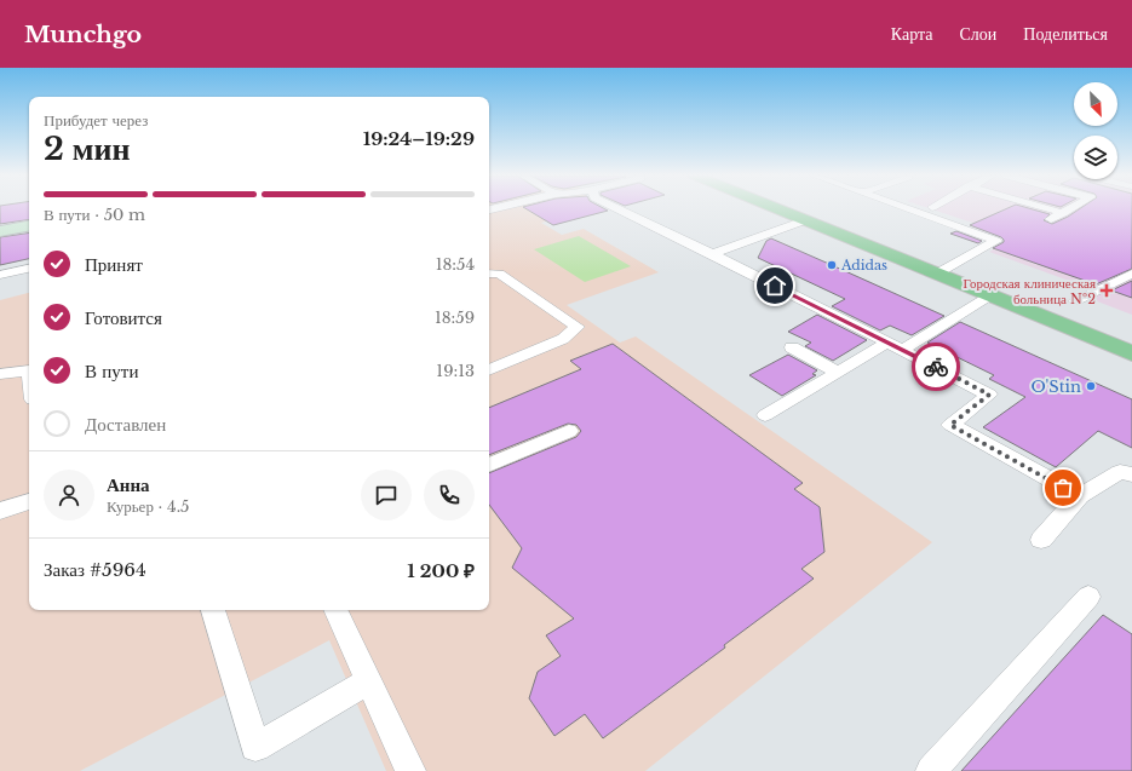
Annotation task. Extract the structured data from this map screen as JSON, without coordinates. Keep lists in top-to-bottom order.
{
  "places": {
    "other": ["Adidas", "O'Stin"],
    "health": ["Городская клиническая больница №2"]
  },
  "north": "bottom right",
  "page": {
    "header": "Munchgo",
    "nav": ["Карта", "Слои", "Поделиться"],
    "heading": ["2 мин", "Прибудет через", "19:24–19:29"],
    "panel": [
      "Анна",
      "Курьер · 4.5",
      "Заказ #5964",
      "1 200 ₽"
    ],
    "bar": "В пути · 50 m",
    "list": [
      ["Принят", "18:54"],
      ["Готовится", "18:59"],
      ["В пути", "19:13"],
      "Доставлен"
    ]
  }
}
